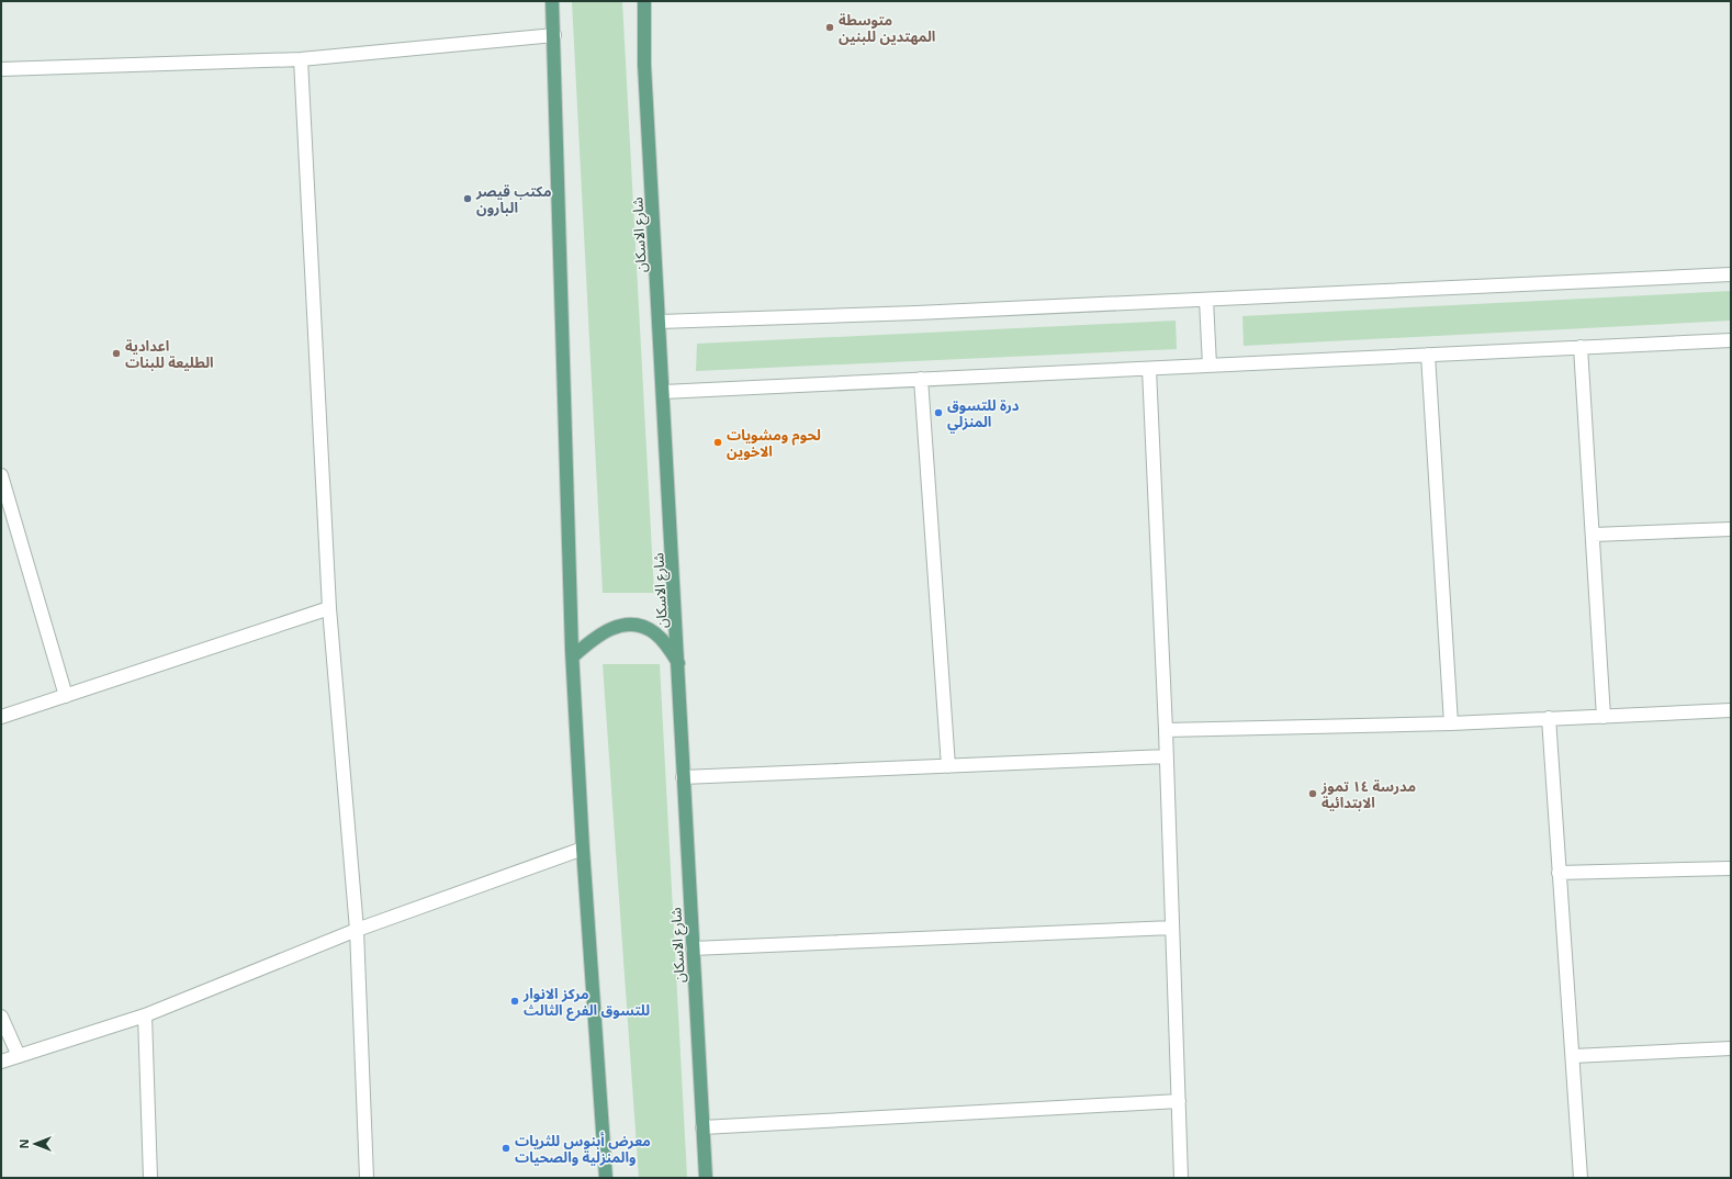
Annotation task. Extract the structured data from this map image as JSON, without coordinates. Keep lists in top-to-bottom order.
{
  "streets": {
    "main road": ["شارع الاسكان"]
  },
  "places": [
    "متوسطة المهتدين للبنين",
    "مكتب قيصر البارون",
    "اعدادية الطليعة للبنات",
    "درة للتسوق المنزلي",
    "لحوم ومشويات الاخوين",
    "مدرسة ١٤ تموز الابتدائية",
    "مركز الانوار للتسوق الفرع الثالث",
    "معرض أبنوس للثريات والمنزلية والصحيات"
  ],
  "north": "left"
}
